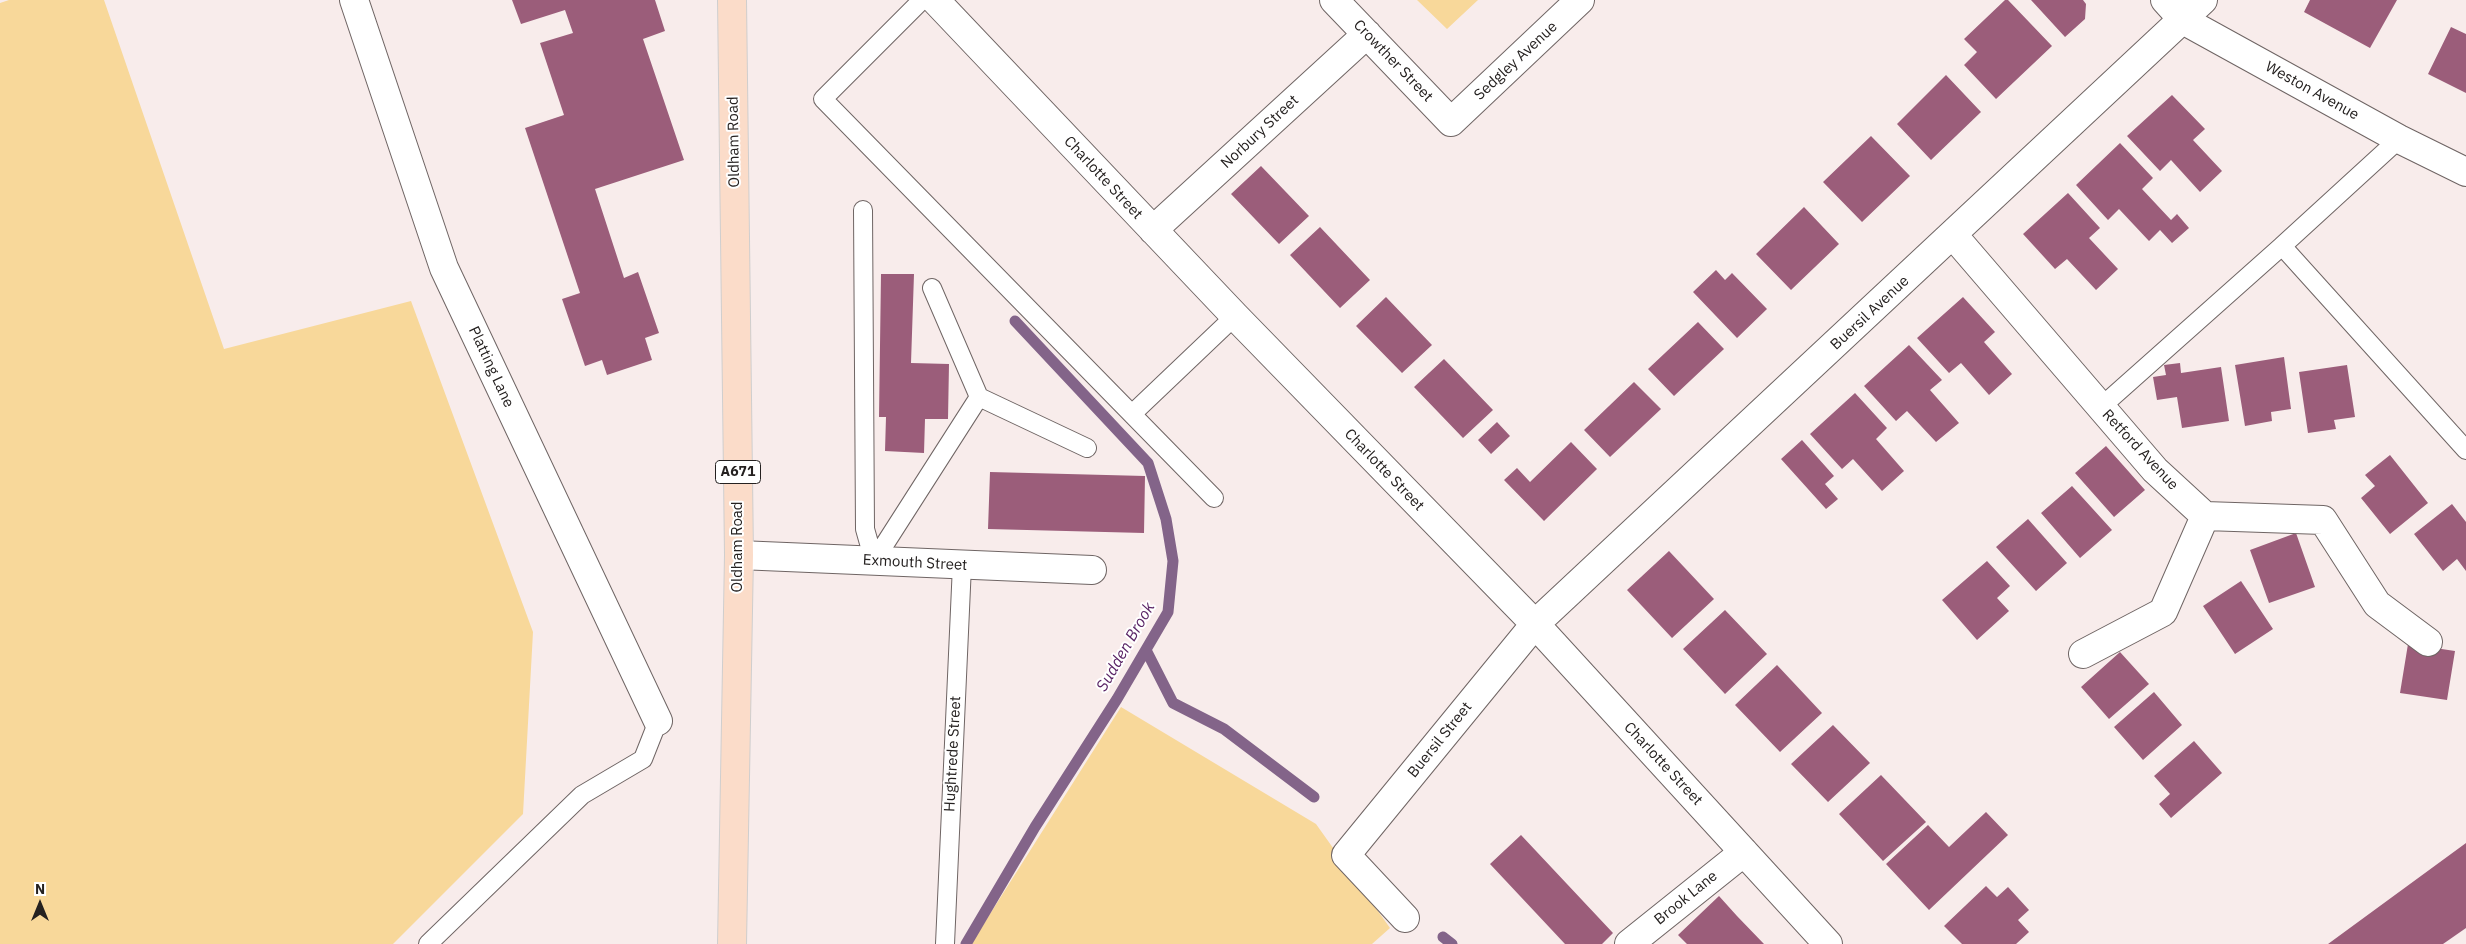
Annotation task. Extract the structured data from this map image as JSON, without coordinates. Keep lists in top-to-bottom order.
{
  "streets": {
    "main road": ["Oldham Road", "A671"],
    "street": [
      "Crowther Street",
      "Sedgley Avenue",
      "Weston Avenue",
      "Norbury Street",
      "Charlotte Street",
      "Buersil Avenue",
      "Platting Lane",
      "Retford Avenue",
      "Exmouth Street",
      "Buersil Street",
      "Brook Lane"
    ],
    "lane": ["Hughtrede Street"]
  },
  "crossings": [
    ["Crowther Street", "Sedgley Avenue"],
    ["Crowther Street", "Norbury Street"],
    ["Weston Avenue", "Buersil Avenue"],
    ["Norbury Street", "Charlotte Street"],
    ["Oldham Road", "Exmouth Street"],
    ["Charlotte Street", "Buersil Avenue"],
    ["Charlotte Street", "Buersil Street"],
    ["Charlotte Street", "Brook Lane"],
    ["Buersil Avenue", "Retford Avenue"],
    ["Buersil Avenue", "Buersil Street"],
    ["Exmouth Street", "Hughtrede Street"]
  ],
  "water": ["Sudden Brook"],
  "north": "top"
}
